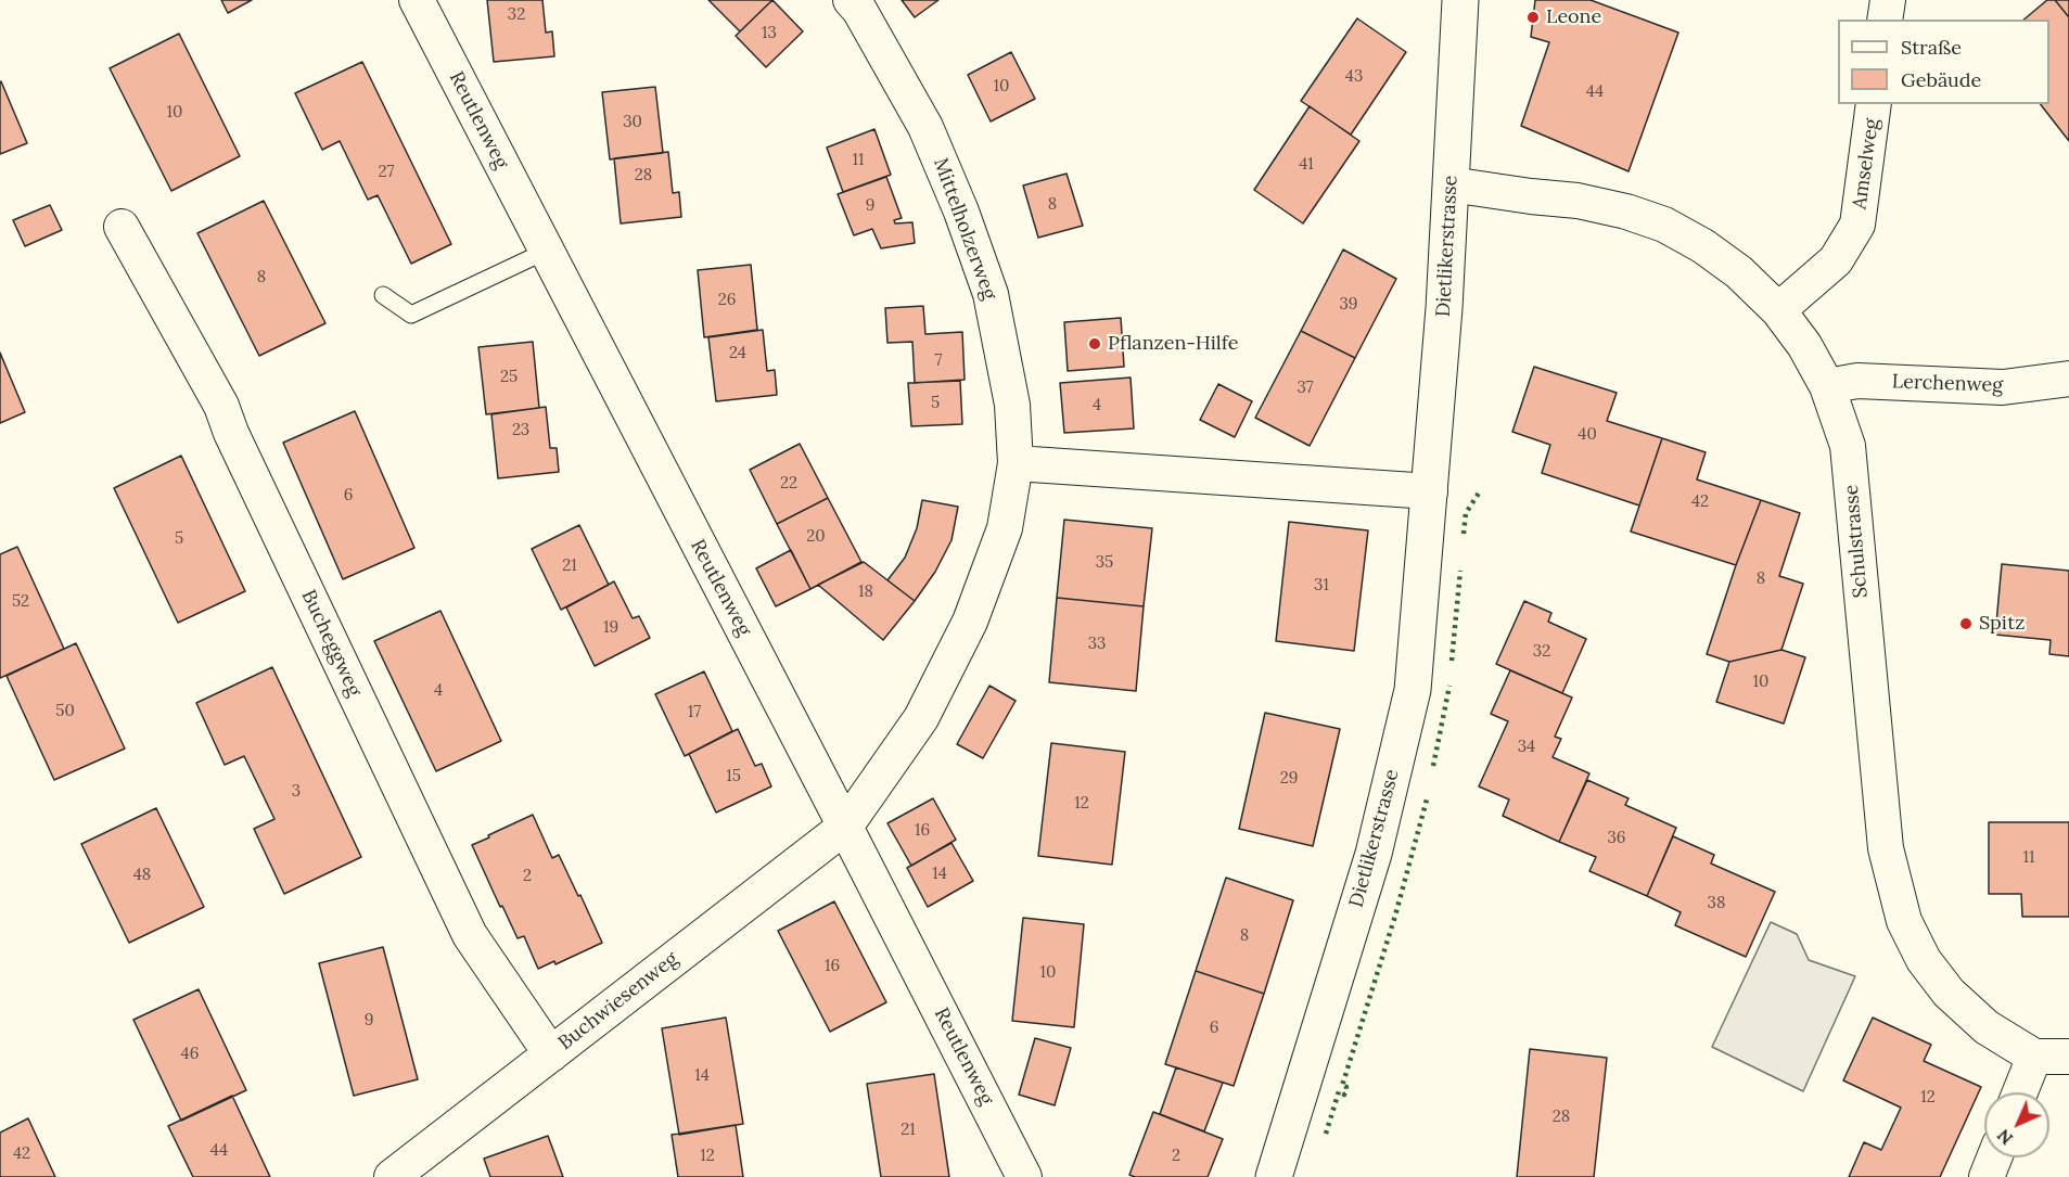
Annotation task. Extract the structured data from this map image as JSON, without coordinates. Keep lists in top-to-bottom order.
{
  "streets": {
    "street": [
      "Reutlenweg",
      "Amselweg",
      "Mittelholzerweg",
      "Dietlikerstrasse",
      "Lerchenweg",
      "Schulstrasse",
      "Bucheggweg",
      "Buchwiesenweg"
    ]
  },
  "crossings": [
    ["Reutlenweg", "Mittelholzerweg"],
    ["Reutlenweg", "Buchwiesenweg"],
    ["Amselweg", "Schulstrasse"],
    ["Mittelholzerweg", "Buchwiesenweg"],
    ["Dietlikerstrasse", "Schulstrasse"],
    ["Lerchenweg", "Schulstrasse"],
    ["Bucheggweg", "Buchwiesenweg"]
  ],
  "places": ["Leone", "Pflanzen-Hilfe", "Spitz"],
  "house_numbers": [
    "32",
    "13",
    "43",
    "10",
    "44",
    "10",
    "30",
    "11",
    "41",
    "27",
    "28",
    "8",
    "9",
    "8",
    "26",
    "39",
    "24",
    "7",
    "25",
    "37",
    "5",
    "4",
    "23",
    "40",
    "22",
    "6",
    "42",
    "20",
    "5",
    "35",
    "21",
    "8",
    "31",
    "18",
    "52",
    "19",
    "33",
    "32",
    "10",
    "4",
    "50",
    "17",
    "34",
    "15",
    "29",
    "3",
    "12",
    "16",
    "36",
    "11",
    "14",
    "48",
    "2",
    "38",
    "8",
    "16",
    "10",
    "9",
    "6",
    "46",
    "14",
    "12",
    "28",
    "21",
    "44",
    "42",
    "12",
    "2"
  ],
  "legend": ["Straße", "Gebäude"],
  "north": "bottom left"
}
